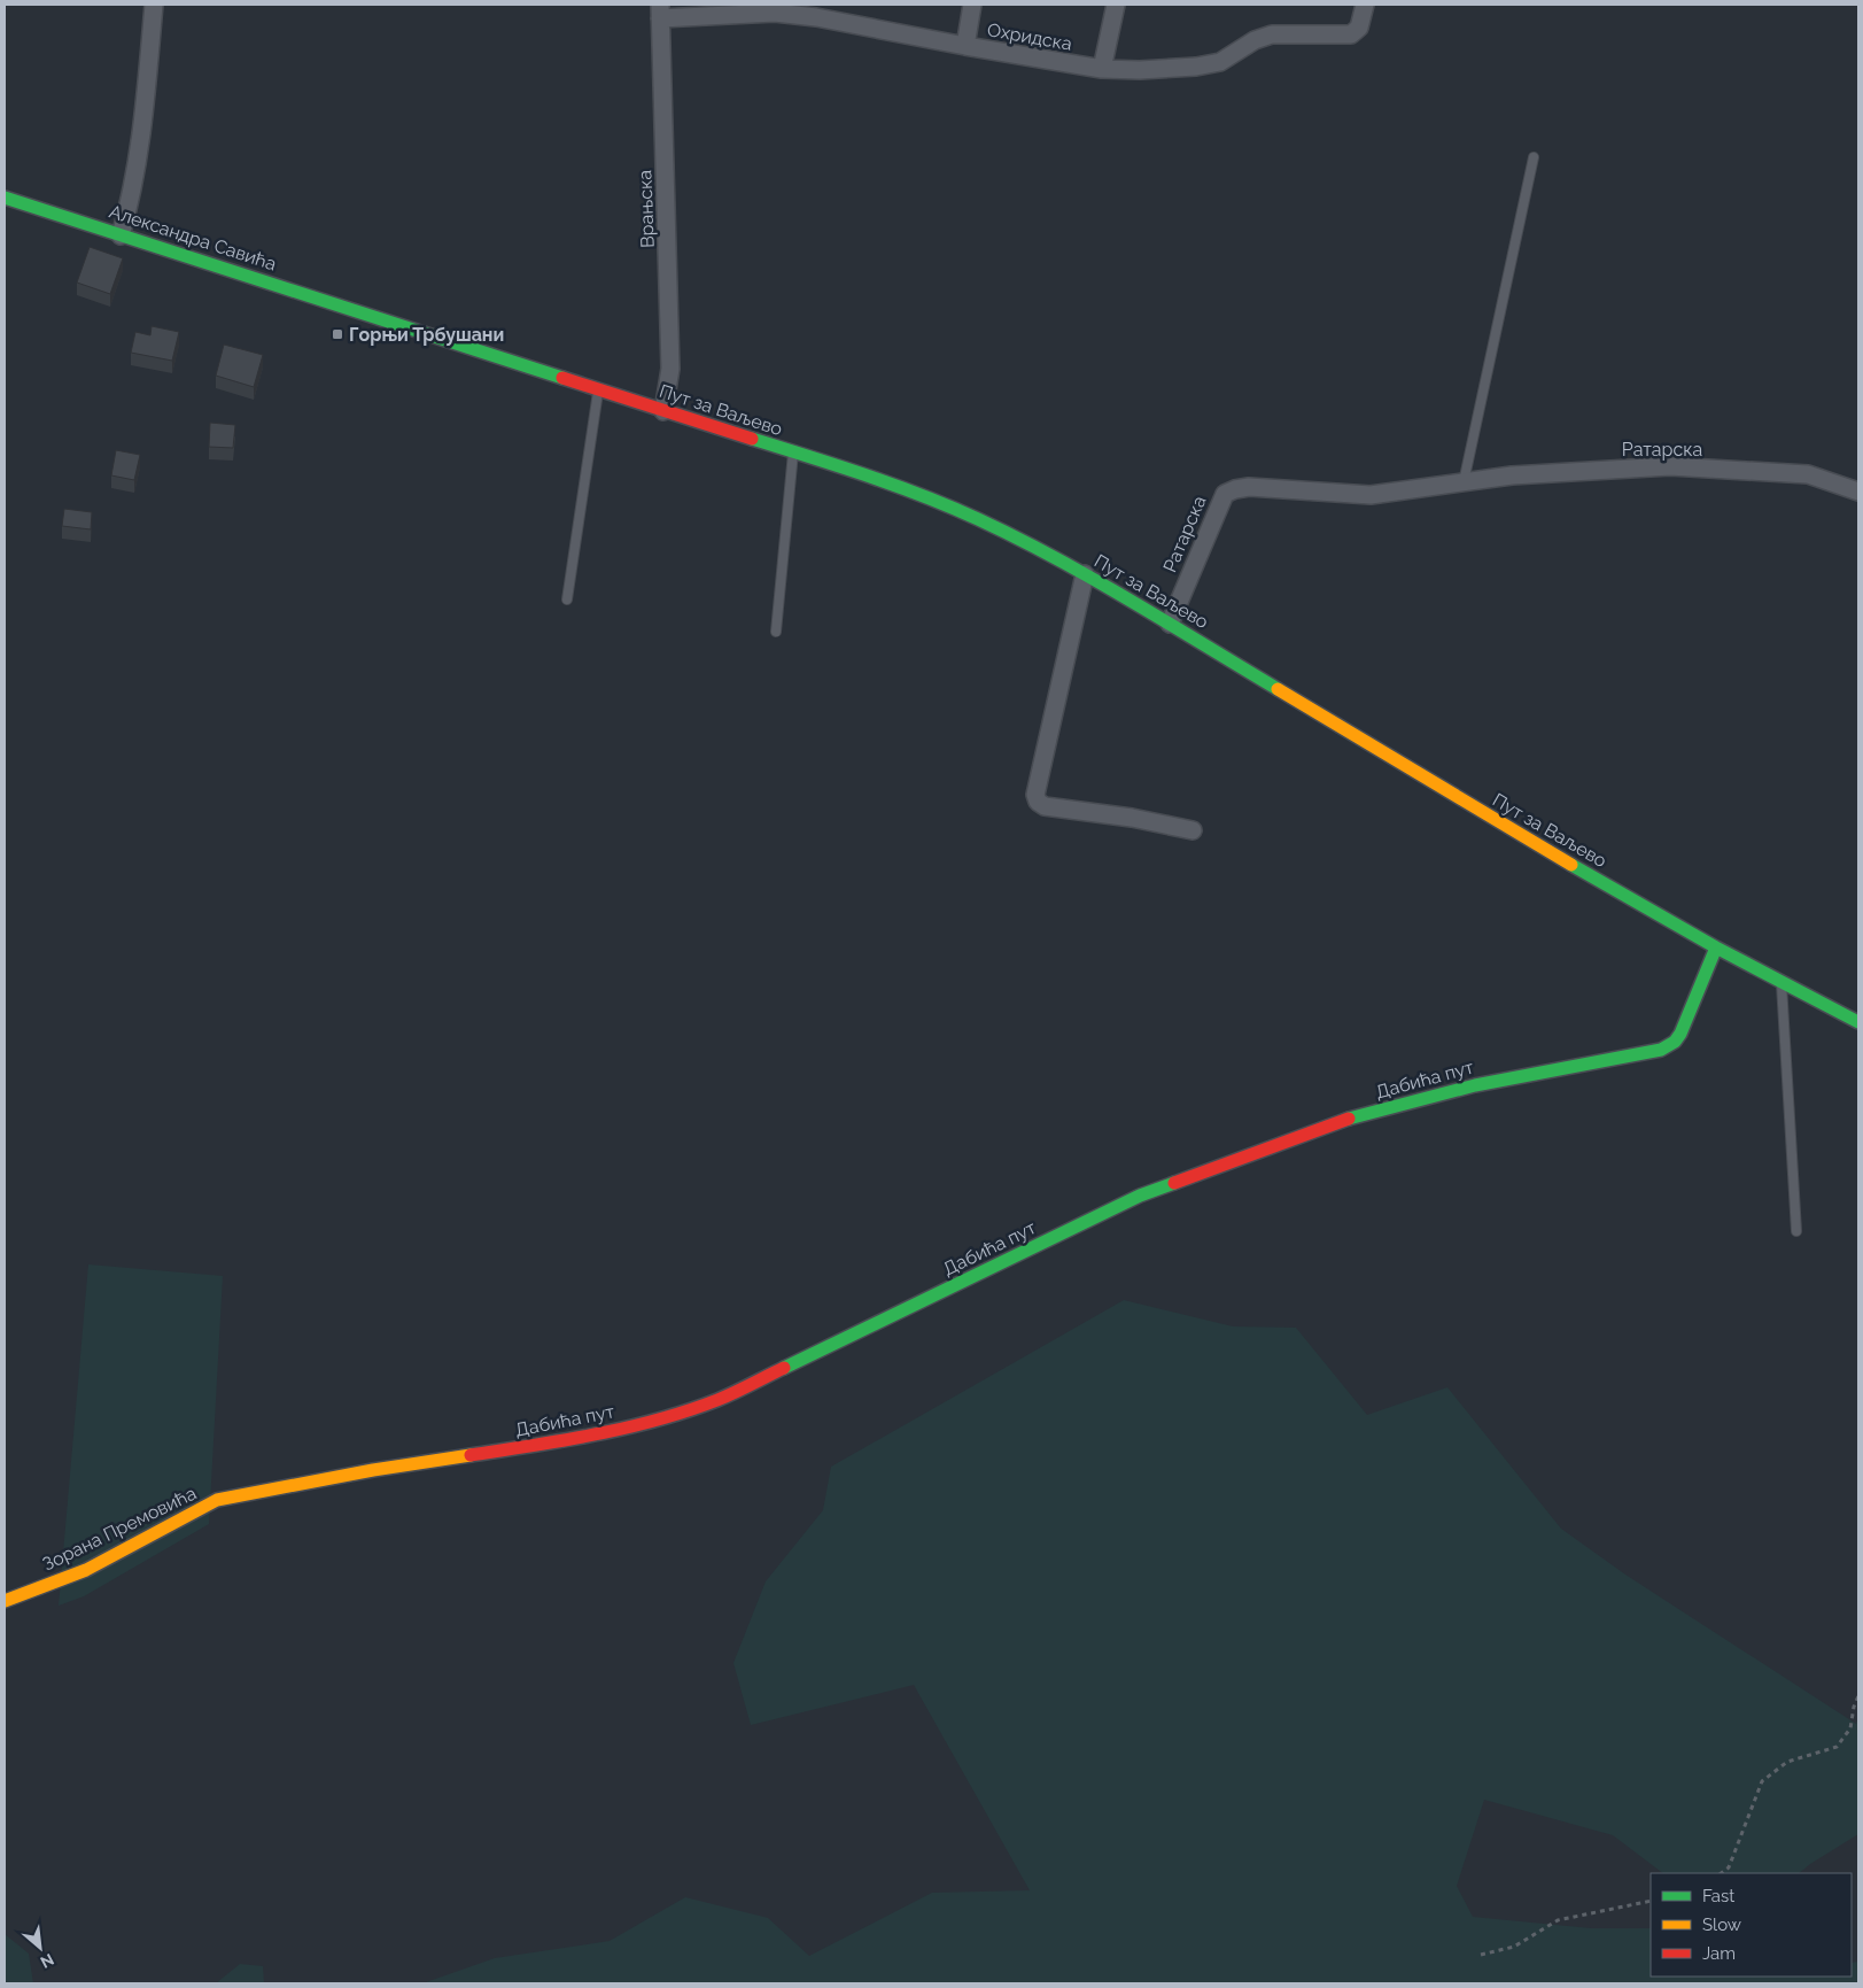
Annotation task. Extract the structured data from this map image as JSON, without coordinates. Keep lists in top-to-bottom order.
{
  "streets": {
    "main road": [
      "Александра Савића",
      "Пут за Ваљево",
      "Дабића пут",
      "Зорана Премовића"
    ],
    "street": ["Охридска", "Врањска", "Ратарска"]
  },
  "crossings": [
    ["Охридска", "Врањска"],
    ["Врањска", "Пут за Ваљево"],
    ["Александра Савића", "Пут за Ваљево"],
    ["Пут за Ваљево", "Ратарска"],
    ["Пут за Ваљево", "Дабића пут"],
    ["Дабића пут", "Зорана Премовића"]
  ],
  "places": {
    "transit": ["Горњи Трбушани"]
  },
  "legend": ["Fast", "Slow", "Jam"],
  "north": "bottom right"
}
